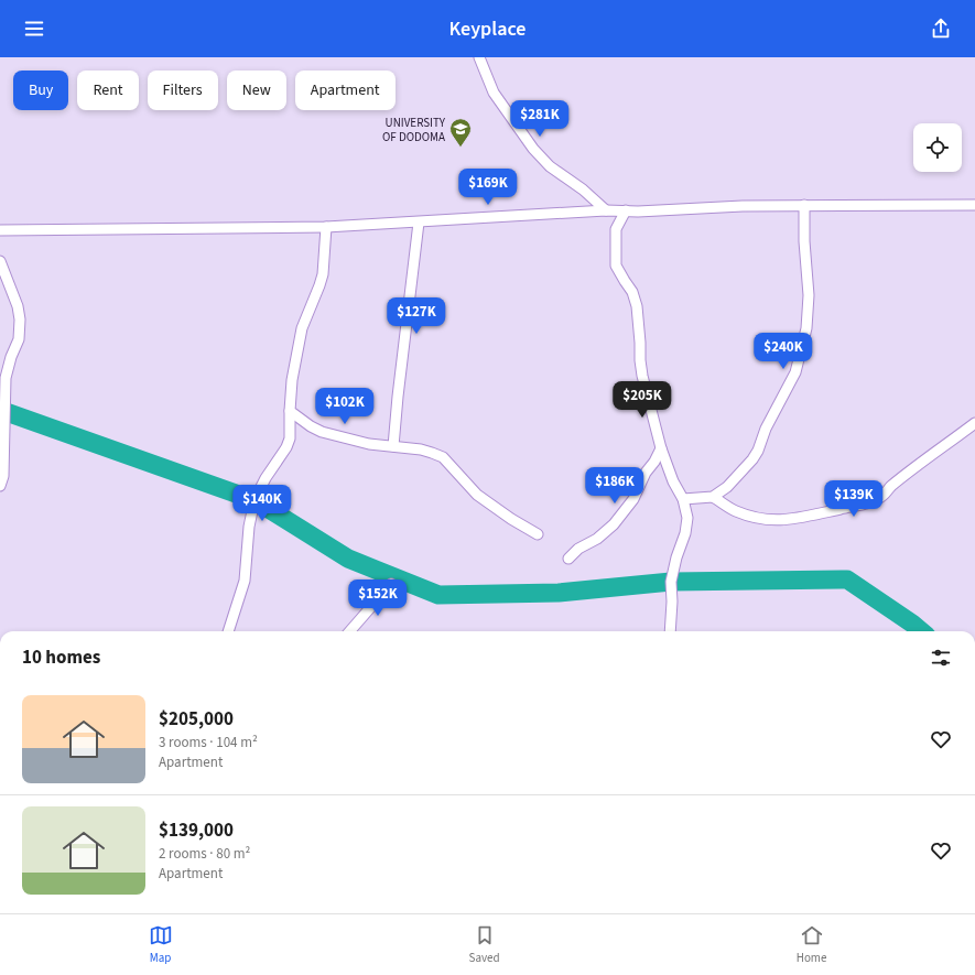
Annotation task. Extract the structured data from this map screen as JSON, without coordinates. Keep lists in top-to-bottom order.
{
  "places": {
    "school or university": ["UNIVERSITY OF DODOMA"]
  },
  "page": {
    "header": "Keyplace",
    "chip": [
      "Buy",
      "Rent",
      "Filters",
      "New",
      "Apartment"
    ],
    "price": [
      "$281K",
      "$169K",
      "$127K",
      "$240K",
      "$205K",
      "$102K",
      "$186K",
      "$139K",
      "$140K",
      "$152K"
    ],
    "heading": "10 homes",
    "list": [
      {
        "name": "$205,000",
        "note": "3 rooms · 104 m² · Apartment"
      },
      {
        "name": "$139,000",
        "note": "2 rooms · 80 m² · Apartment"
      }
    ],
    "tabs": ["Map", "Saved", "Home"]
  }
}
